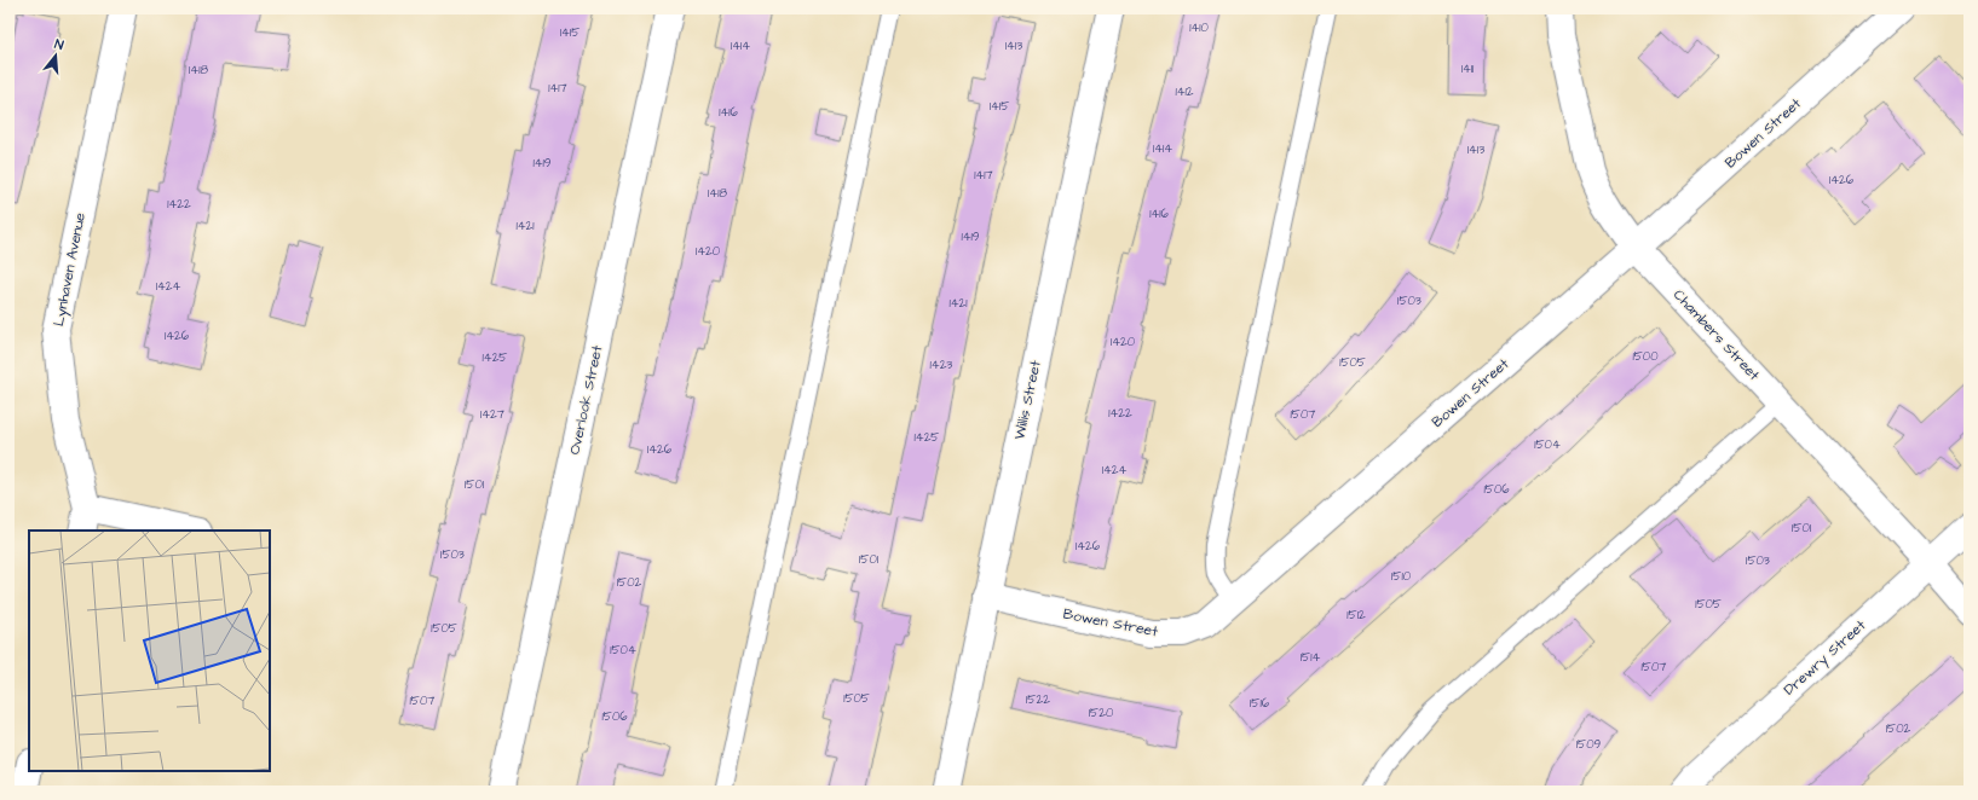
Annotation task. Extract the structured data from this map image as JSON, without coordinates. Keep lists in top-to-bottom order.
{
  "streets": {
    "street": [
      "Bowen Street",
      "Lynhaven Avenue",
      "Chambers Street",
      "Overlook Street",
      "Willis Street",
      "Drewry Street"
    ]
  },
  "crossings": [
    ["Bowen Street", "Chambers Street"],
    ["Bowen Street", "Willis Street"],
    ["Chambers Street", "Drewry Street"]
  ],
  "house_numbers": [
    "1410",
    "1415",
    "1414",
    "1413",
    "1411",
    "1418",
    "1417",
    "1412",
    "1415",
    "1416",
    "1414",
    "1413",
    "1419",
    "1417",
    "1426",
    "1418",
    "1422",
    "1416",
    "1421",
    "1419",
    "1420",
    "1424",
    "1503",
    "1421",
    "1426",
    "1420",
    "1500",
    "1425",
    "1505",
    "1423",
    "1422",
    "1427",
    "1507",
    "1425",
    "1504",
    "1426",
    "1424",
    "1501",
    "1506",
    "1501",
    "1426",
    "1503",
    "1501",
    "1503",
    "1510",
    "1502",
    "1505",
    "1512",
    "1505",
    "1504",
    "1514",
    "1507",
    "1505",
    "1522",
    "1507",
    "1516",
    "1520",
    "1506",
    "1502",
    "1509"
  ],
  "north": "top"
}
